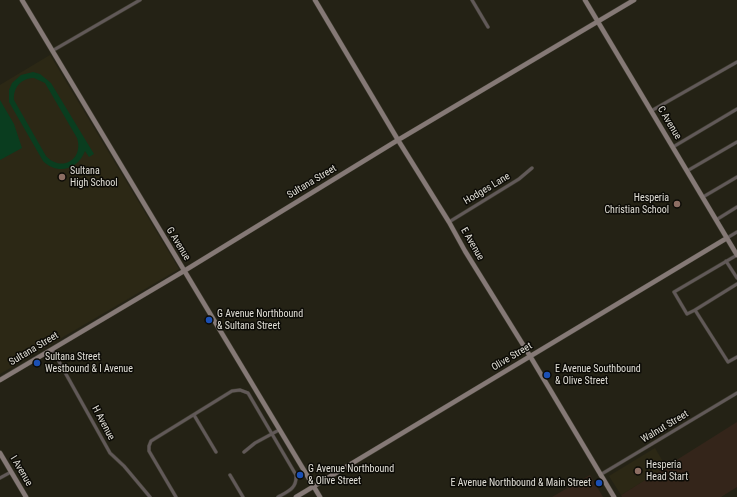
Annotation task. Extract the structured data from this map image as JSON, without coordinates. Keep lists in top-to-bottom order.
{
  "streets": {
    "street": [
      "C Avenue",
      "Sultana Street",
      "Hodges Lane",
      "G Avenue",
      "E Avenue",
      "Olive Street",
      "H Avenue",
      "Walnut Street",
      "I Avenue"
    ]
  },
  "crossings": [
    ["C Avenue", "Sultana Street"],
    ["C Avenue", "Olive Street"],
    ["Sultana Street", "G Avenue"],
    ["Sultana Street", "E Avenue"],
    ["Sultana Street", "H Avenue"],
    ["Hodges Lane", "E Avenue"],
    ["G Avenue", "Olive Street"],
    ["E Avenue", "Olive Street"],
    ["E Avenue", "Walnut Street"]
  ],
  "places": [
    "Sultana High School",
    "Hesperia Christian School",
    "G Avenue Northbound & Sultana Street",
    "Sultana Street Westbound & I Avenue",
    "E Avenue Southbound & Olive Street",
    "Hesperia Head Start",
    "G Avenue Northbound & Olive Street",
    "E Avenue Northbound & Main Street"
  ]
}
